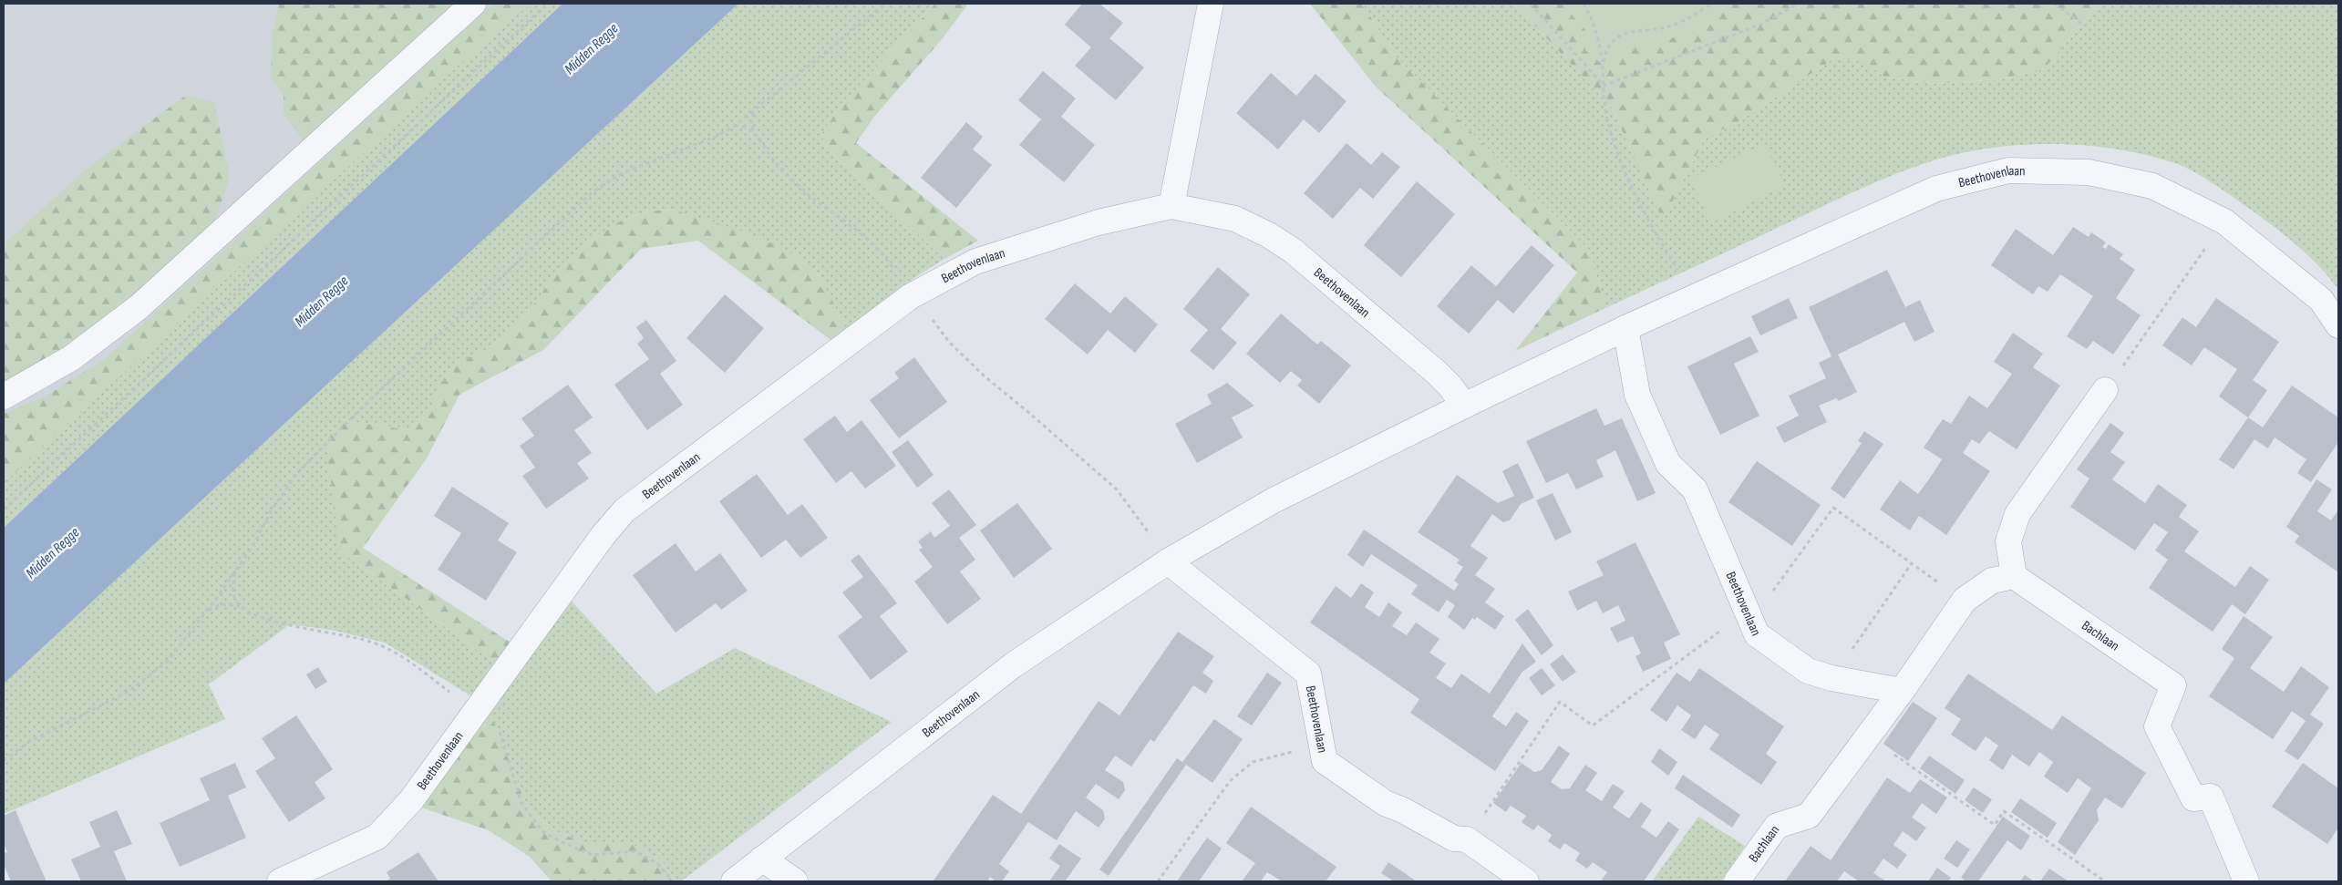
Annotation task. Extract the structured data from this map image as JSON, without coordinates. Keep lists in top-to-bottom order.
{
  "streets": {
    "street": ["Beethovenlaan", "Bachlaan"]
  },
  "crossings": [
    ["Beethovenlaan", "Bachlaan"]
  ],
  "water": ["Midden Regge"]
}
